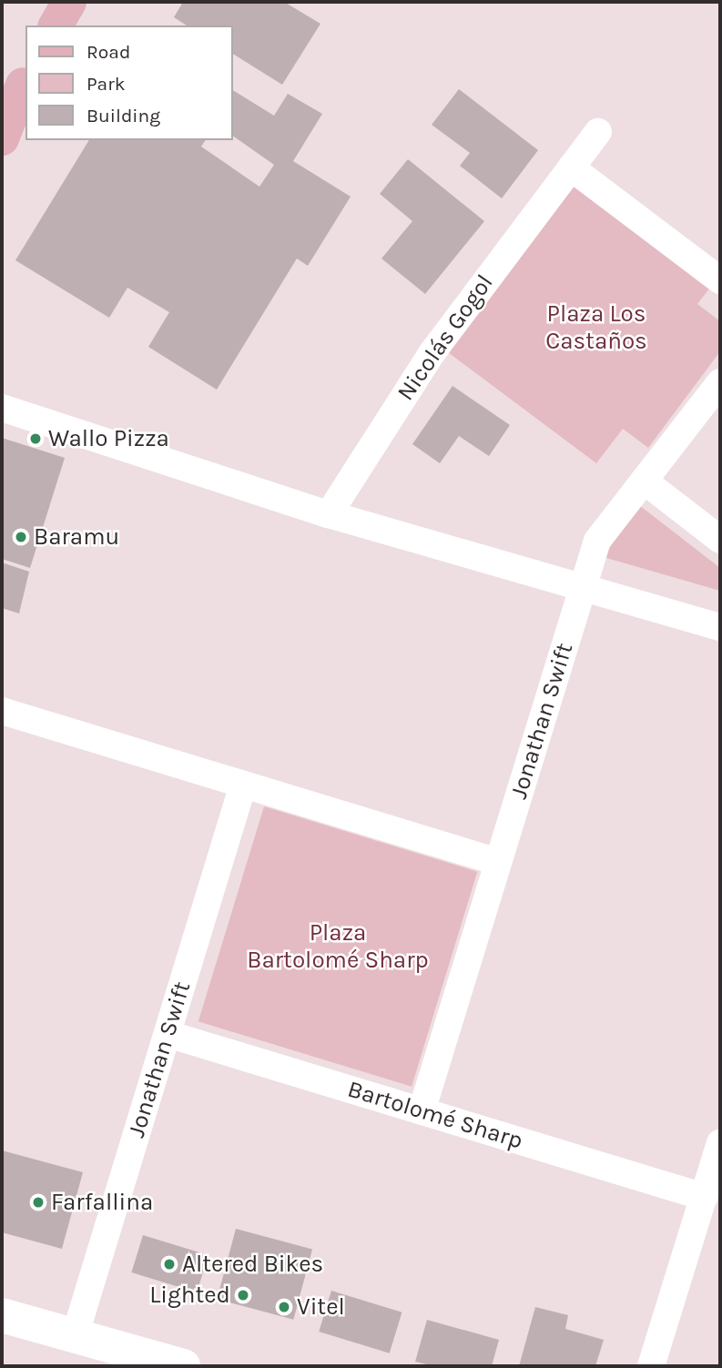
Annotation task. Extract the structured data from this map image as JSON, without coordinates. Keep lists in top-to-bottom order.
{
  "streets": {
    "street": ["Nicolás Gogol", "Jonathan Swift", "Bartolomé Sharp"]
  },
  "crossings": [
    ["Jonathan Swift", "Bartolomé Sharp"]
  ],
  "parks": ["Plaza Los Castaños", "Plaza Bartolomé Sharp"],
  "places": [
    "Wallo Pizza",
    "Baramu",
    "Farfallina",
    "Altered Bikes",
    "Lighted",
    "Vitel"
  ],
  "legend": ["Road", "Park", "Building"]
}
